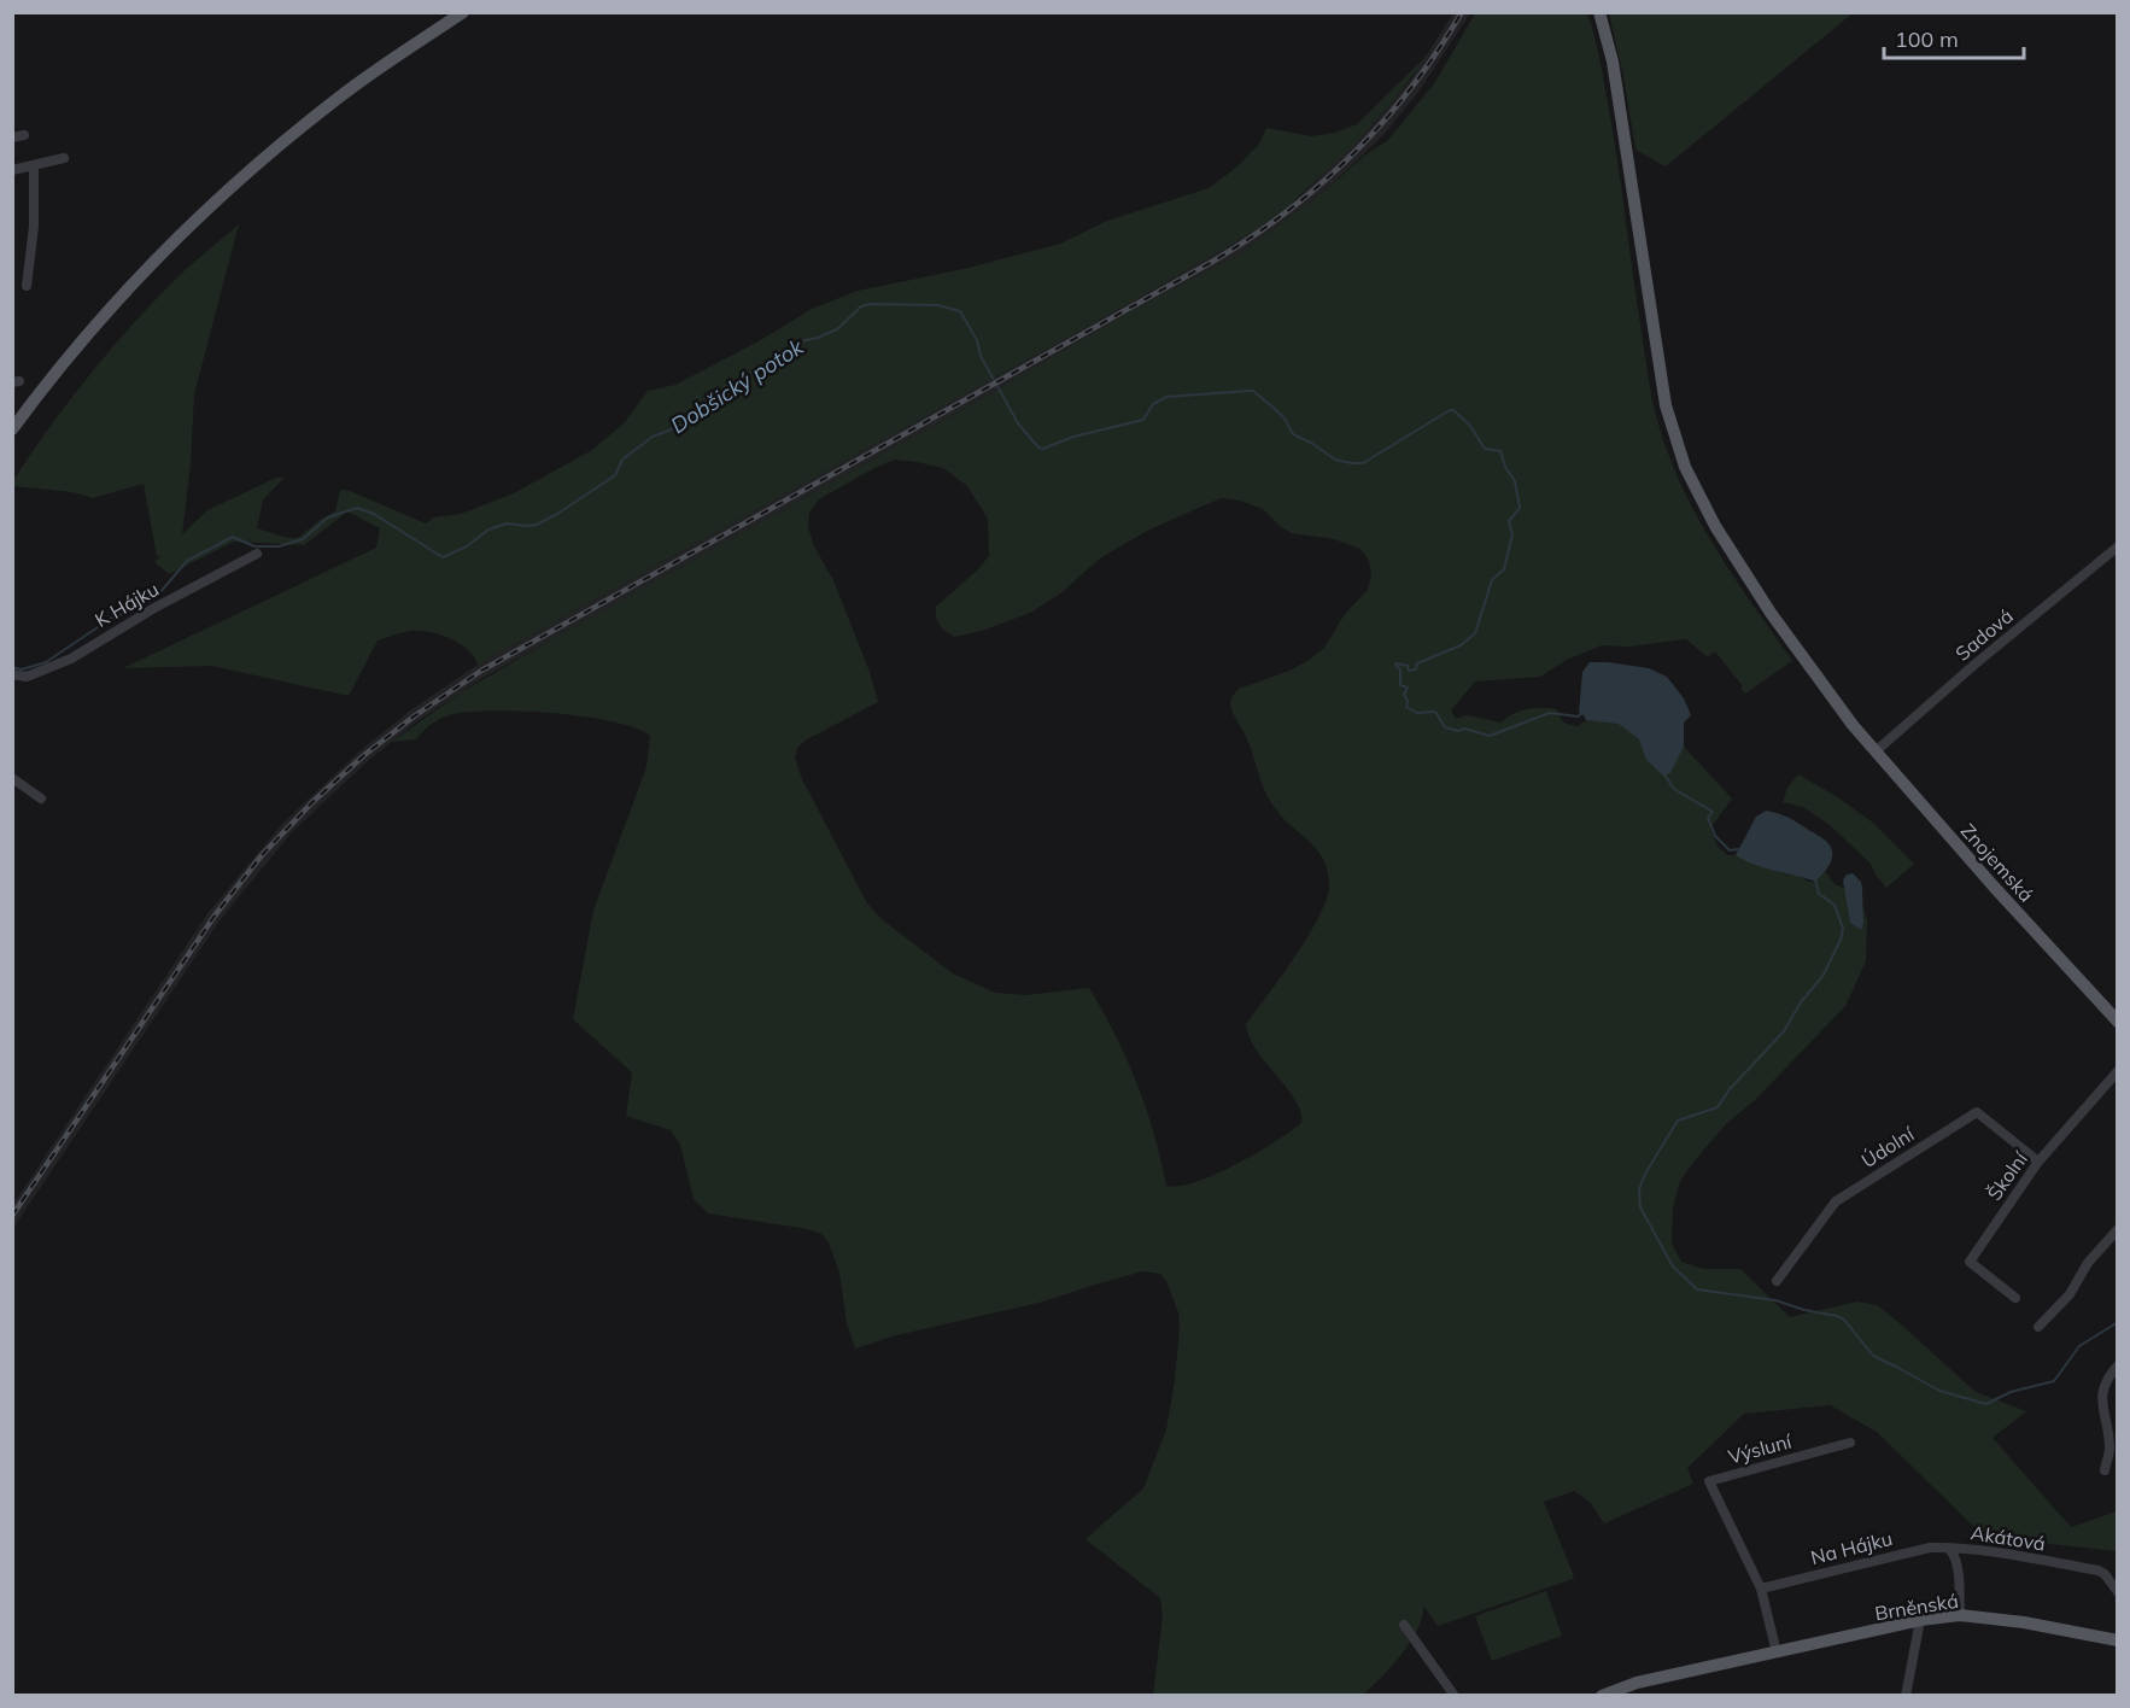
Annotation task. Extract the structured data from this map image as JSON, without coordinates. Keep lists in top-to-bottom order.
{
  "streets": {
    "main road": ["Znojemská", "Brněnská"],
    "street": [
      "K Hájku",
      "Sadová",
      "Údolní",
      "Školní",
      "Výsluní",
      "Akátová",
      "Na Hájku"
    ]
  },
  "crossings": [
    ["Sadová", "Znojemská"],
    ["Údolní", "Školní"],
    ["Výsluní", "Na Hájku"],
    ["Akátová", "Na Hájku"],
    ["Akátová", "Brněnská"]
  ],
  "water": ["Dobšický potok"],
  "scale_bar": "100 m"
}
